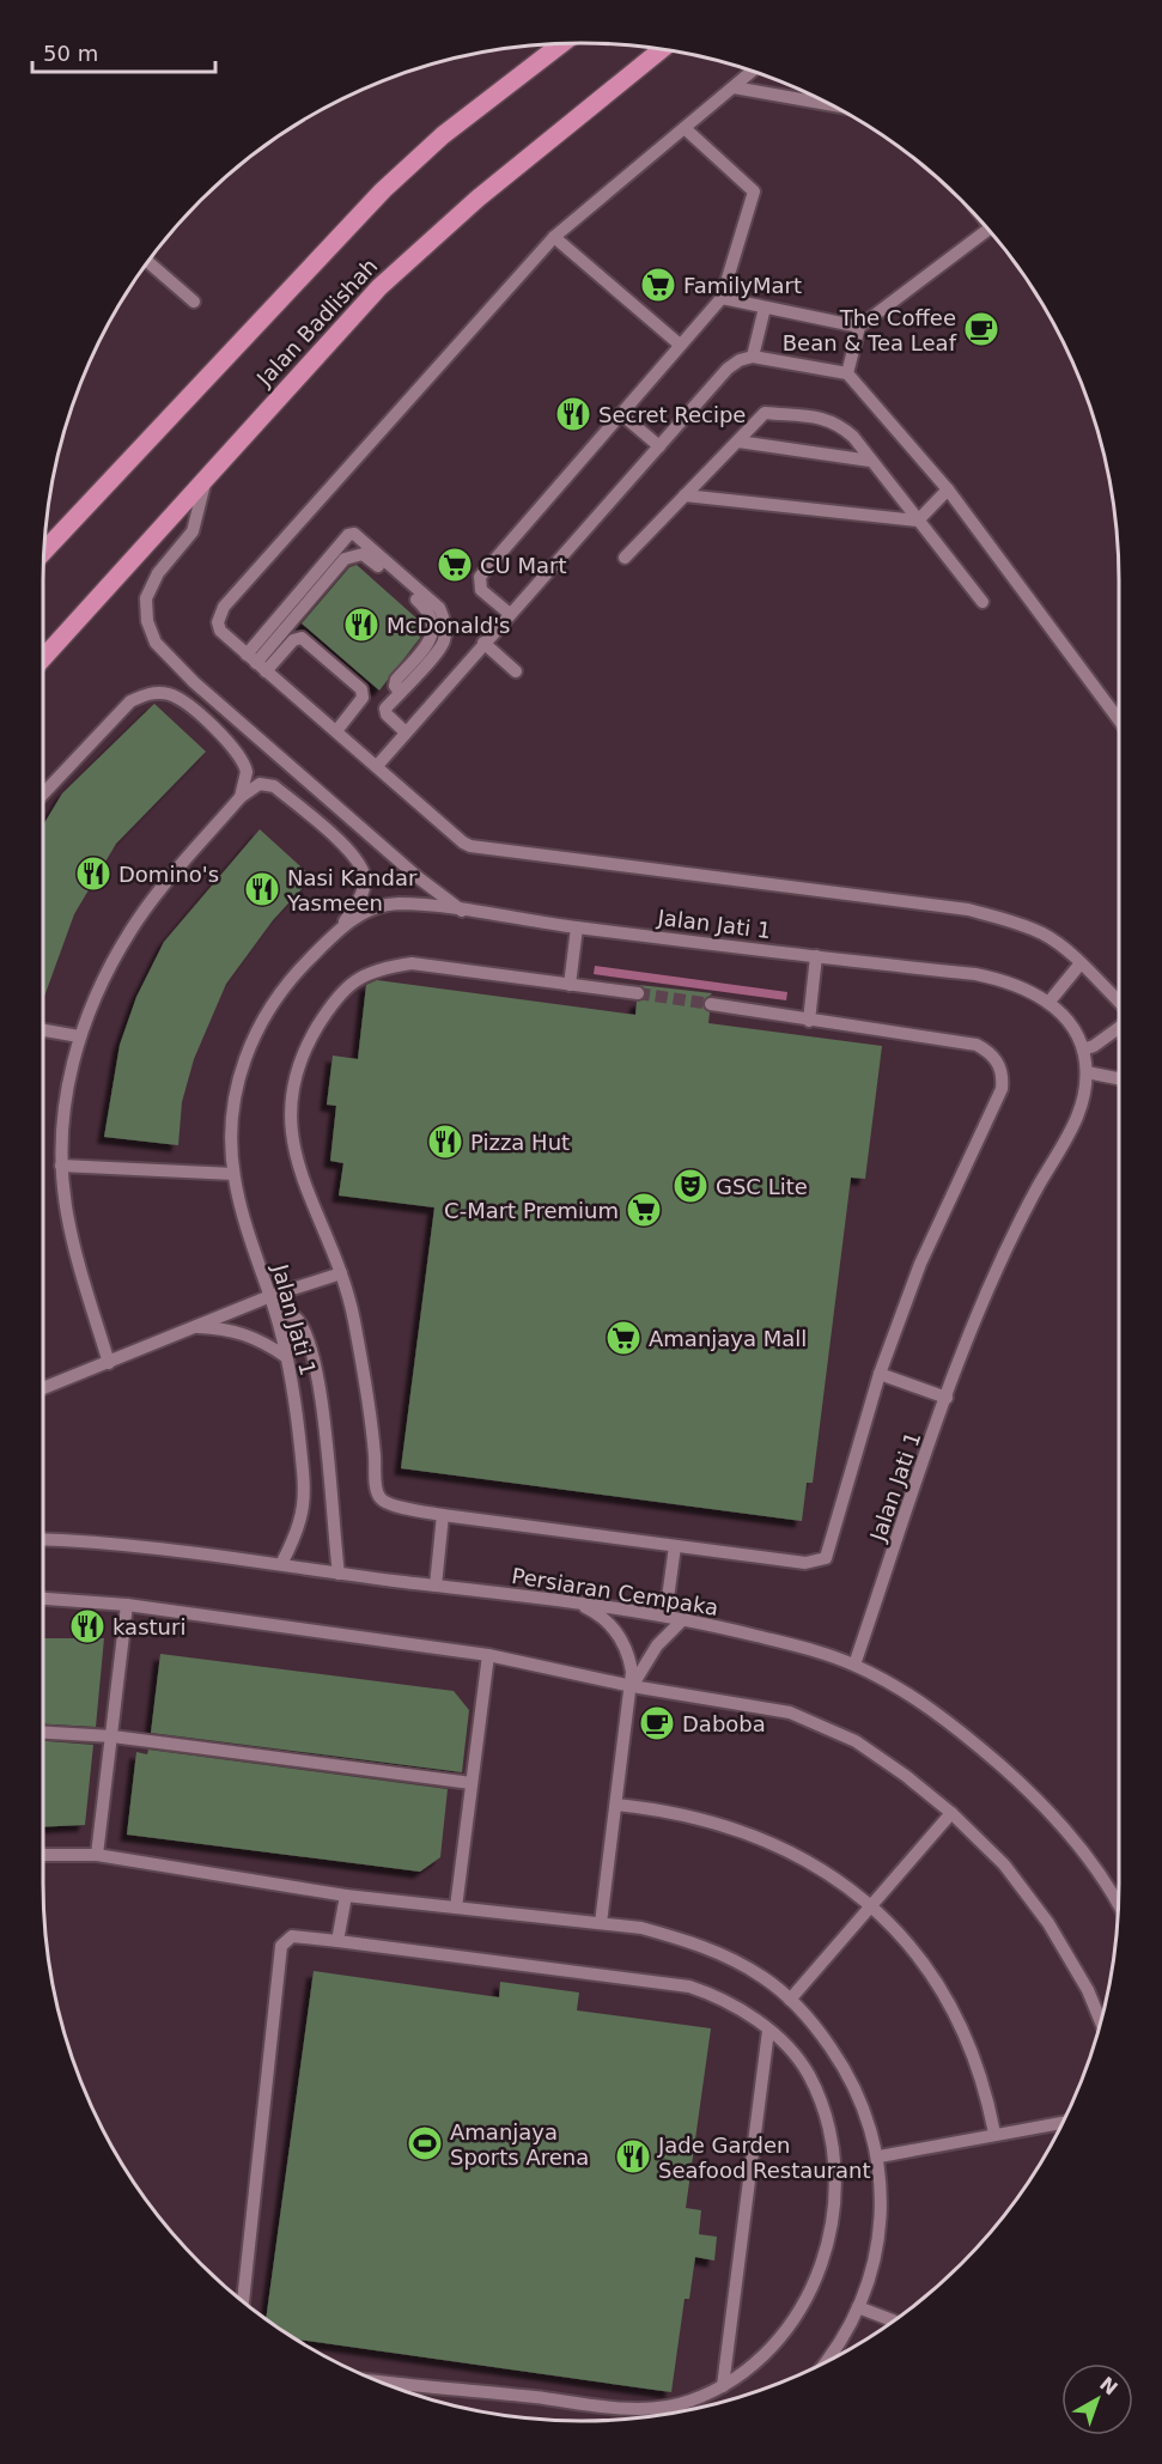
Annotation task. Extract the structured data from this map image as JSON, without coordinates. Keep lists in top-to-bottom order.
{
  "streets": {
    "main road": ["Jalan Badlishah"],
    "street": ["Jalan Jati 1", "Persiaran Cempaka"]
  },
  "crossings": [
    ["Jalan Jati 1", "Persiaran Cempaka"]
  ],
  "places": {
    "supermarket": [
      "FamilyMart",
      "CU Mart",
      "C-Mart Premium",
      "Amanjaya Mall"
    ],
    "cafe": ["The Coffee Bean & Tea Leaf", "Daboba"],
    "restaurant": [
      "Secret Recipe",
      "McDonald's",
      "Domino's",
      "Nasi Kandar Yasmeen",
      "Pizza Hut",
      "kasturi",
      "Jade Garden Seafood Restaurant"
    ],
    "theatre": ["GSC Lite"],
    "sports": ["Amanjaya Sports Arena"]
  },
  "scale_bar": "50 m",
  "north": "top right"
}
